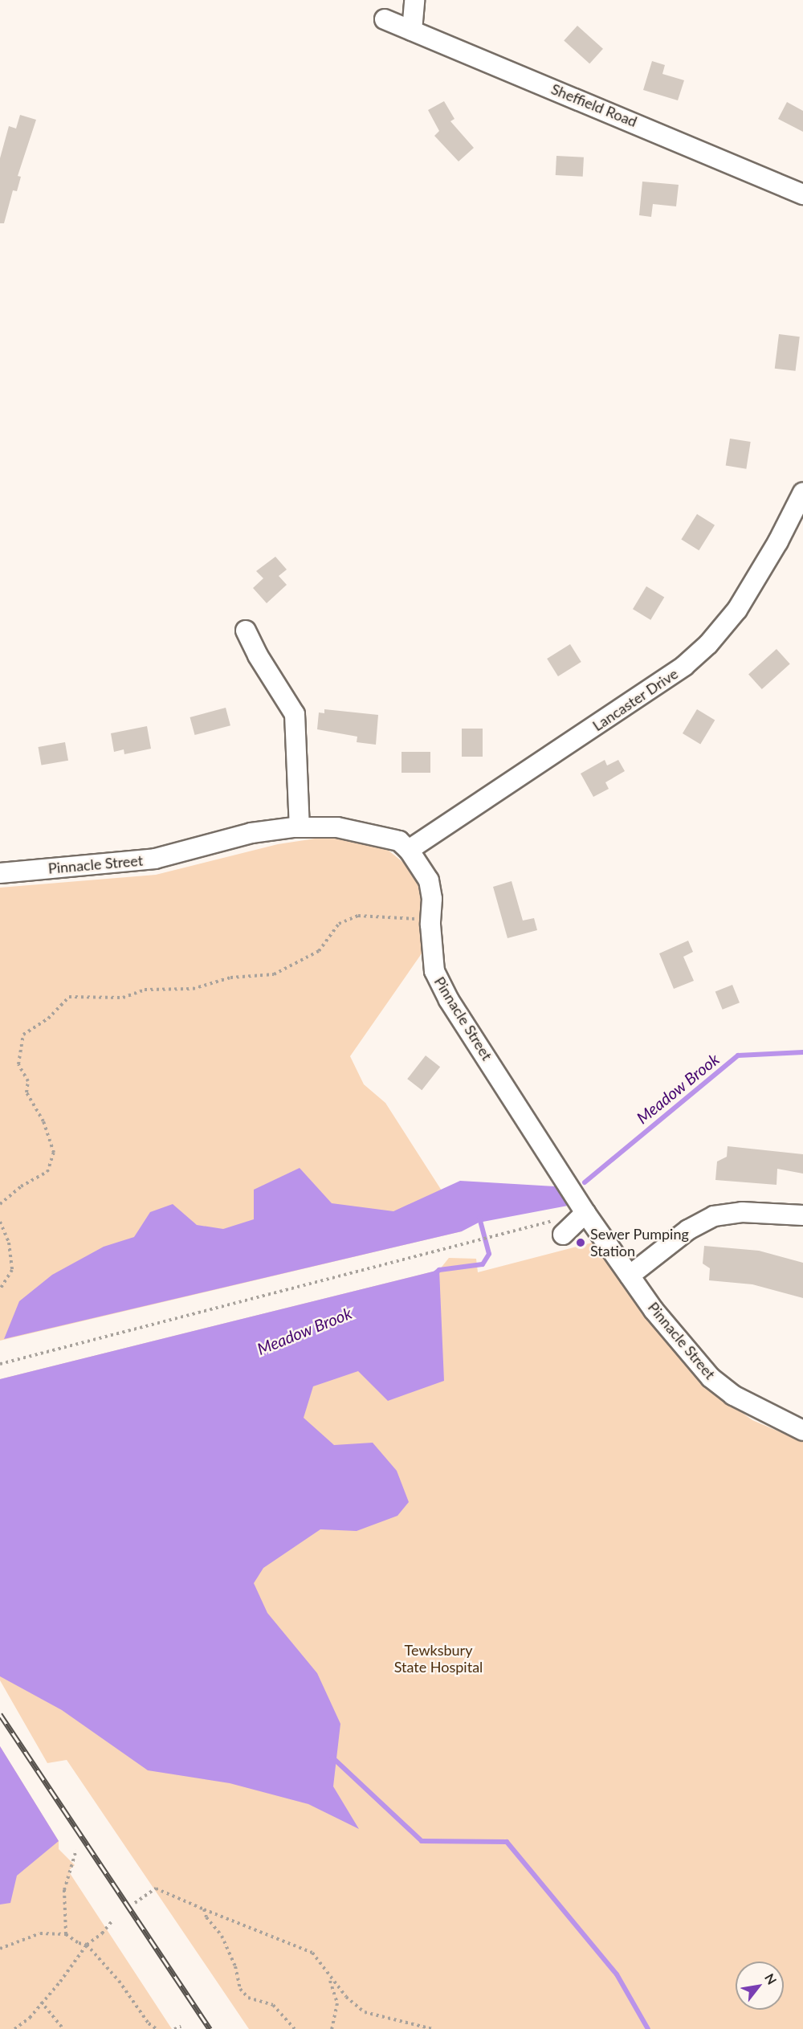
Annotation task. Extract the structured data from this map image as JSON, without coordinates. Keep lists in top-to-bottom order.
{
  "streets": {
    "street": ["Sheffield Road", "Lancaster Drive", "Pinnacle Street"]
  },
  "crossings": [
    ["Lancaster Drive", "Pinnacle Street"]
  ],
  "water": ["Meadow Brook"],
  "parks": ["Tewksbury State Hospital"],
  "places": ["Sewer Pumping Station"],
  "north": "top right"
}
